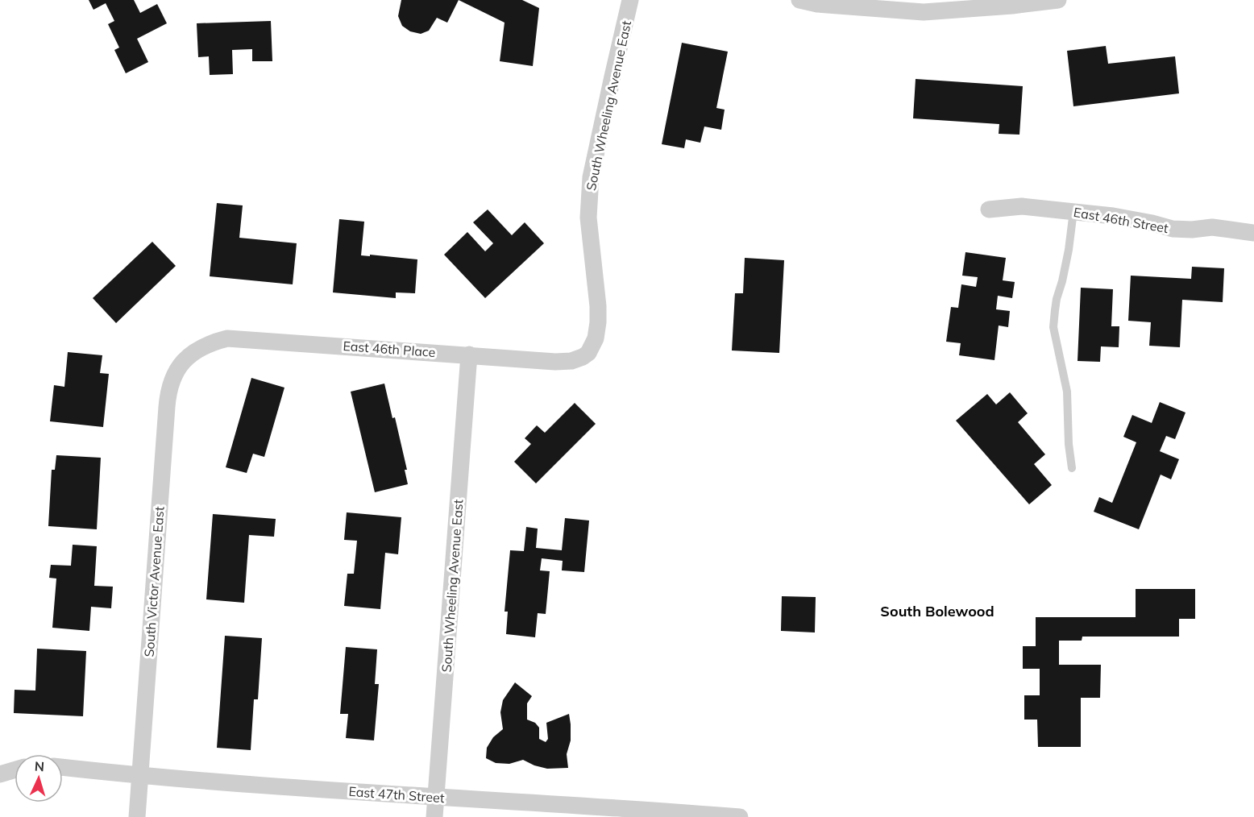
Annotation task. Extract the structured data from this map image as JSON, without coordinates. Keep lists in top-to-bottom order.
{
  "streets": {
    "street": [
      "South Wheeling Avenue East",
      "East 46th Street",
      "East 46th Place",
      "South Victor Avenue East",
      "East 47th Street"
    ]
  },
  "crossings": [
    ["South Wheeling Avenue East", "East 46th Place"],
    ["South Wheeling Avenue East", "East 47th Street"],
    ["East 46th Place", "South Victor Avenue East"],
    ["South Victor Avenue East", "East 47th Street"]
  ],
  "districts": ["South Bolewood"],
  "north": "top"
}
